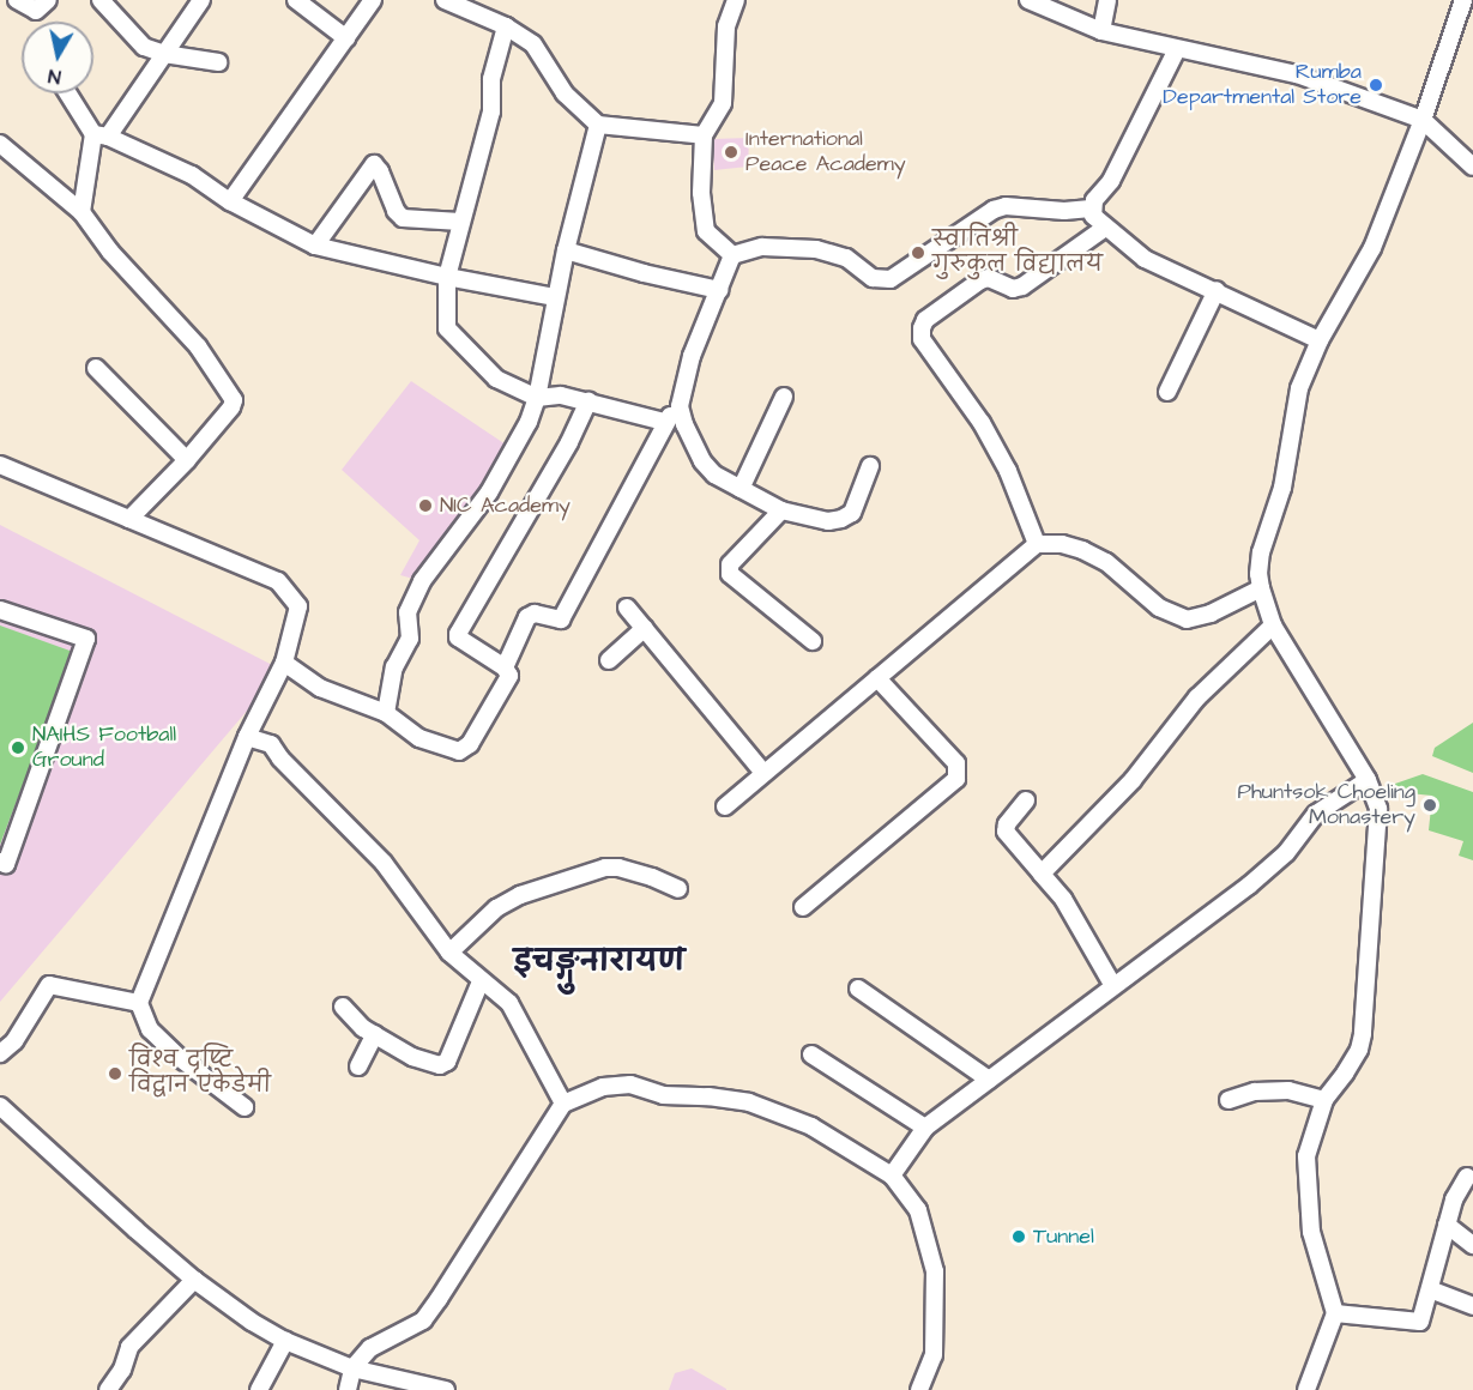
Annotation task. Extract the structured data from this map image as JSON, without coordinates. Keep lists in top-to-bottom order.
{
  "districts": ["इचङ्गुनारायण"],
  "places": [
    "Rumba Departmental Store",
    "International Peace Academy",
    "स्वातिश्री गुरुकुल विद्यालय",
    "NIC Academy",
    "NAIHS Football Ground",
    "Phuntsok Choeling Monastery",
    "विश्व दृष्टि विद्वान एकेडेमी",
    "Tunnel"
  ],
  "north": "bottom"
}
